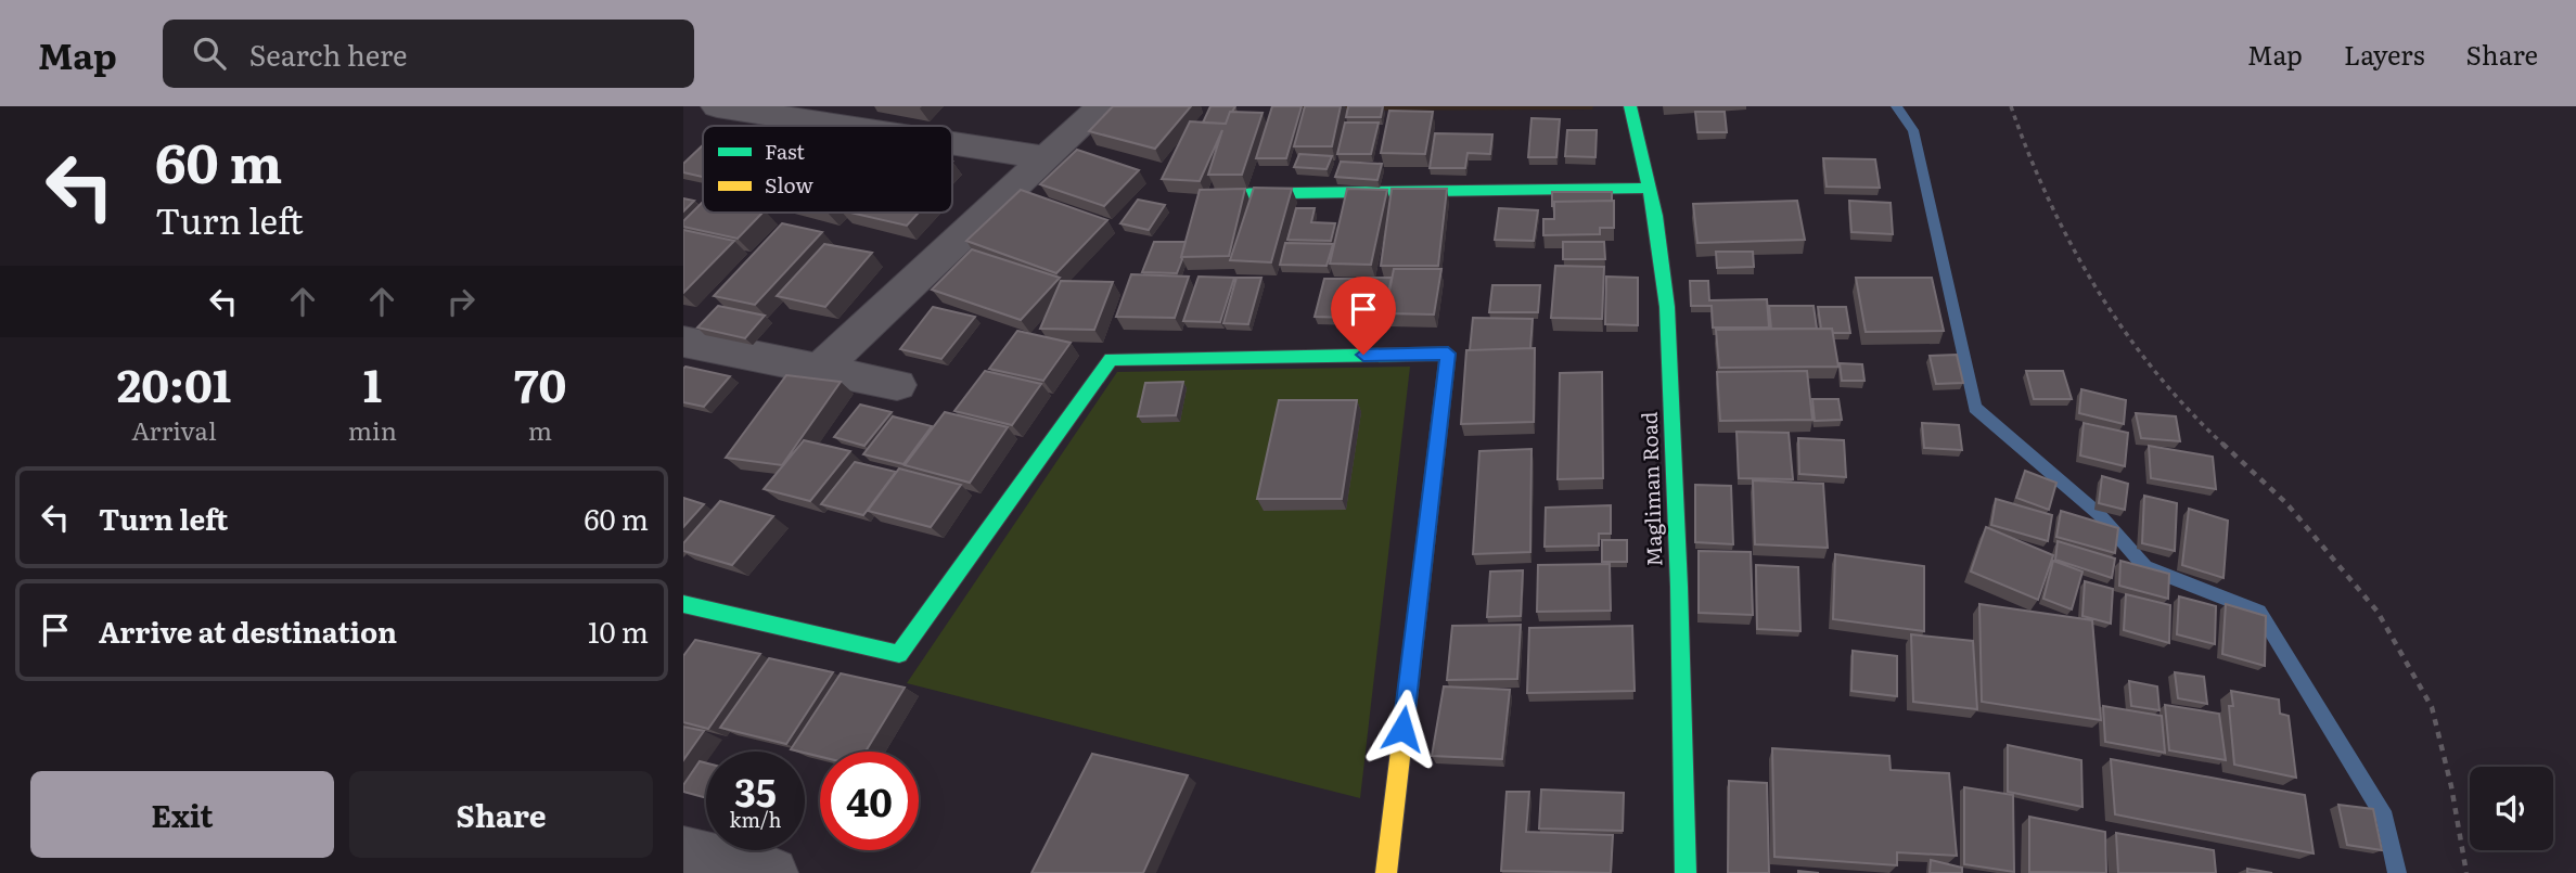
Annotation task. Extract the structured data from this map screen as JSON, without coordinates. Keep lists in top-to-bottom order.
{
  "streets": {
    "street": ["Magliman Road"]
  },
  "legend": ["Fast", "Slow"],
  "page": {
    "header": "Map",
    "search": "Search here",
    "nav": ["Map", "Layers", "Share"],
    "turn": ["60 m", "Turn left"],
    "eta": [
      "20:01",
      "Arrival",
      "1",
      "min",
      "70",
      "m"
    ],
    "list": [
      {
        "name": "Turn left",
        "value": "60 m"
      },
      {
        "name": "Arrive at destination",
        "value": "10 m"
      }
    ],
    "speed": "35 km/h",
    "limit": "40",
    "buttons": ["Exit", "Share"]
  }
}
